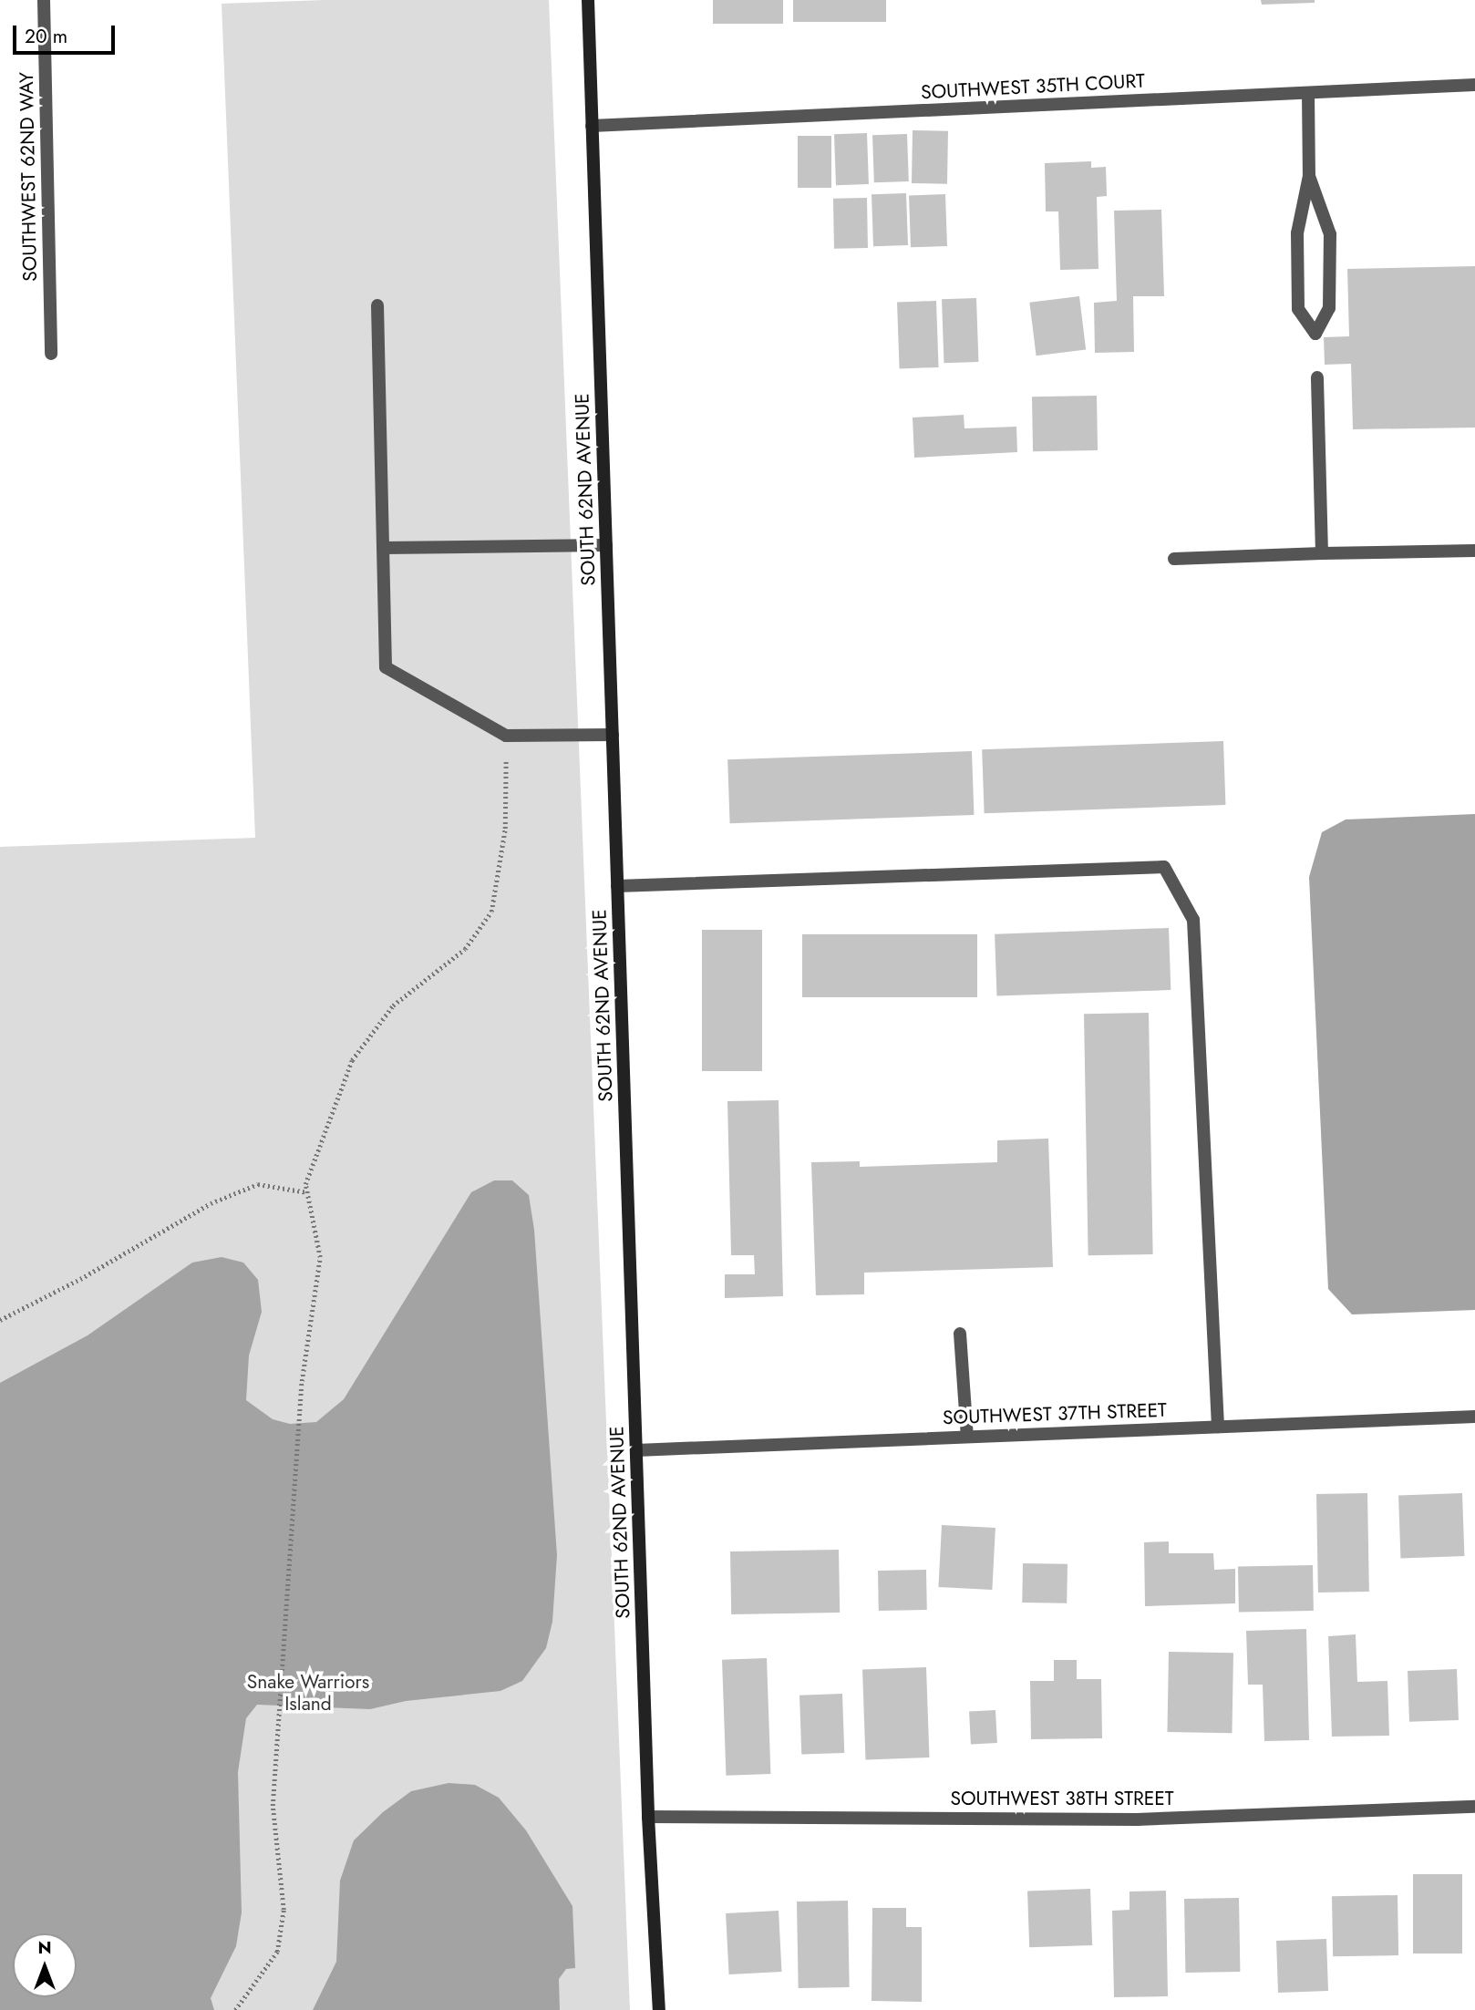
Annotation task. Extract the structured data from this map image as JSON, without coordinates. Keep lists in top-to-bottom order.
{
  "streets": {
    "street": [
      "SOUTHWEST 35TH COURT",
      "SOUTHWEST 62ND WAY",
      "SOUTH 62ND AVENUE",
      "SOUTHWEST 37TH STREET",
      "SOUTHWEST 38TH STREET"
    ]
  },
  "crossings": [
    ["SOUTHWEST 35TH COURT", "SOUTH 62ND AVENUE"],
    ["SOUTH 62ND AVENUE", "SOUTHWEST 37TH STREET"],
    ["SOUTH 62ND AVENUE", "SOUTHWEST 38TH STREET"]
  ],
  "parks": ["Snake Warriors Island"],
  "scale_bar": "20 m",
  "north": "top"
}
